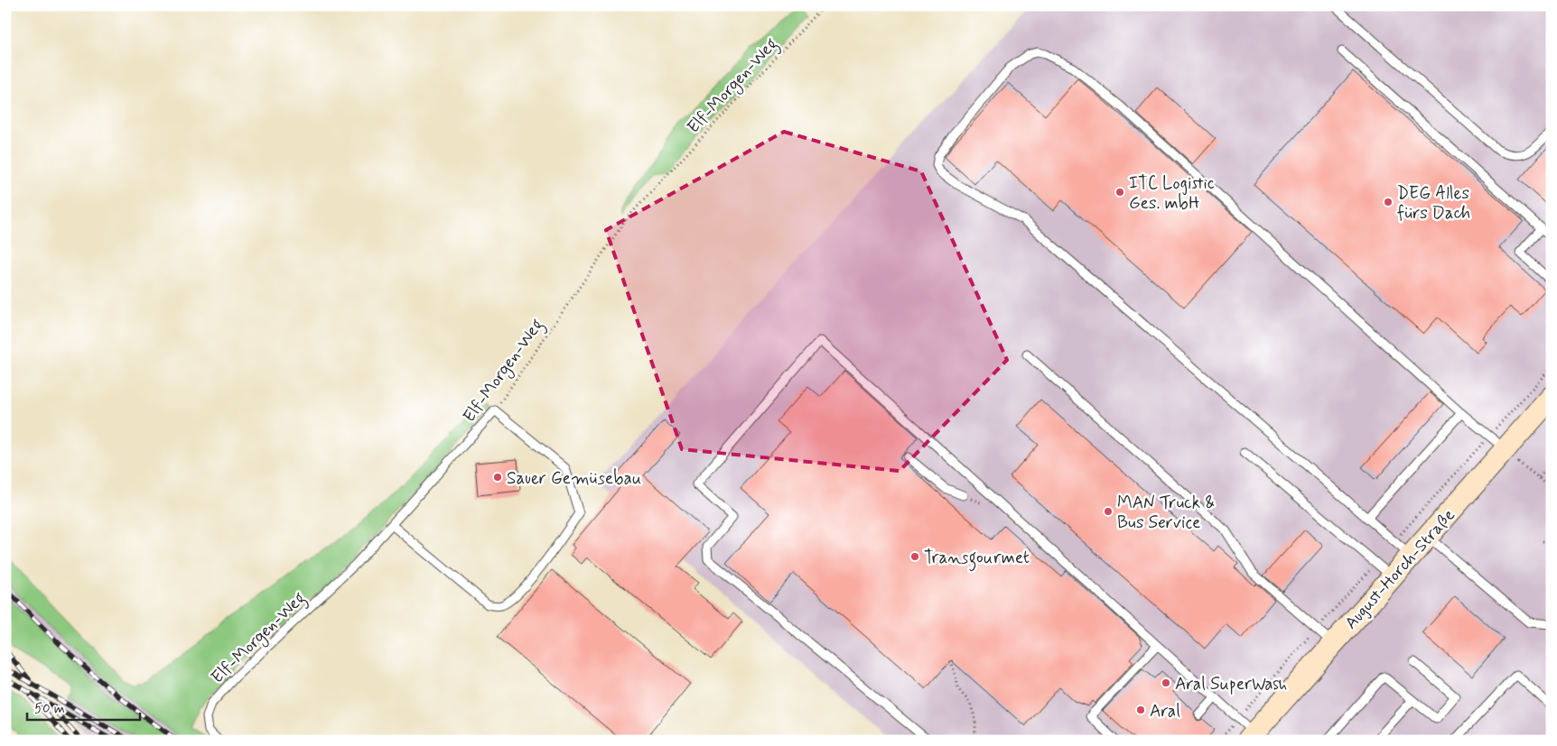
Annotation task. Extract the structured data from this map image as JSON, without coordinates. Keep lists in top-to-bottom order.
{
  "streets": {
    "main road": ["August-Horch-Straße"],
    "lane": ["Elf-Morgen-Weg"]
  },
  "places": [
    "ITC Logistic Ges. mbH",
    "DEG Alles fürs Dach",
    "Sauer Gemüsebau",
    "MAN Truck & Bus Service",
    "Transgourmet",
    "Aral SuperWash",
    "Aral"
  ],
  "scale_bar": "50 m"
}
